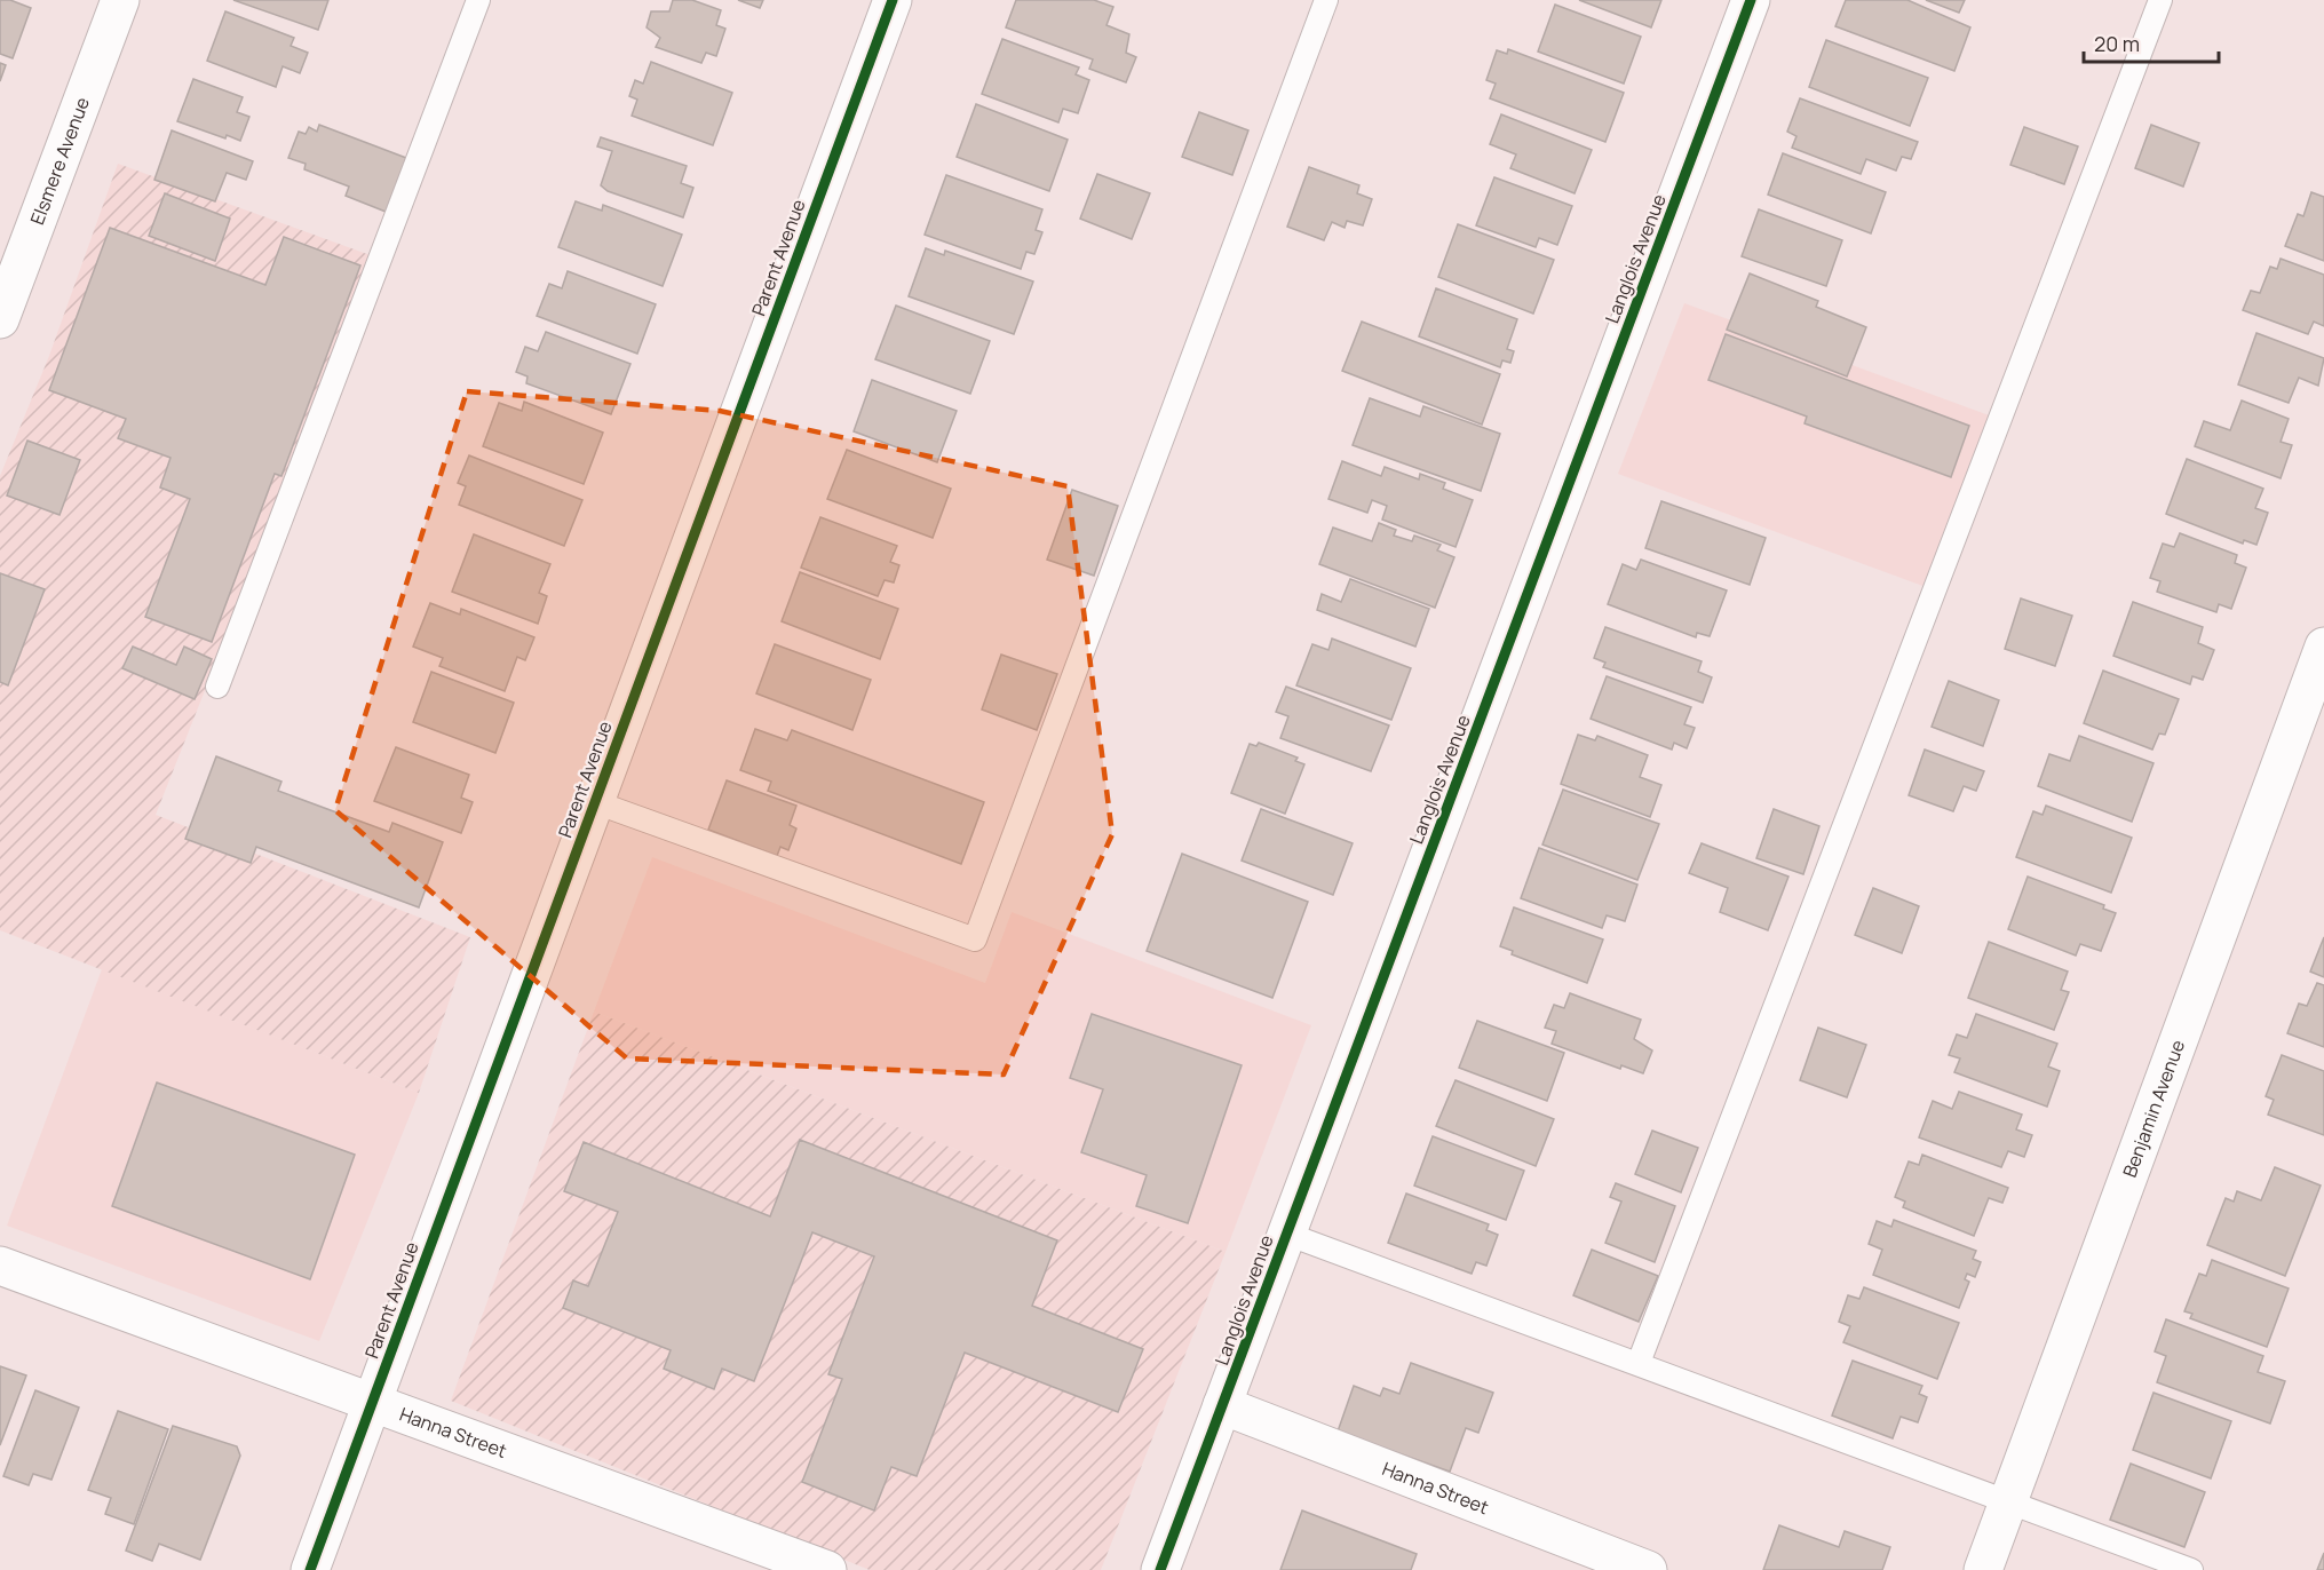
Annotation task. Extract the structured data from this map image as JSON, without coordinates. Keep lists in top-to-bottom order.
{
  "streets": {
    "street": [
      "Elsmere Avenue",
      "Parent Avenue",
      "Langlois Avenue",
      "Benjamin Avenue",
      "Hanna Street"
    ]
  },
  "crossings": [
    ["Parent Avenue", "Hanna Street"],
    ["Langlois Avenue", "Hanna Street"]
  ],
  "scale_bar": "20 m"
}
